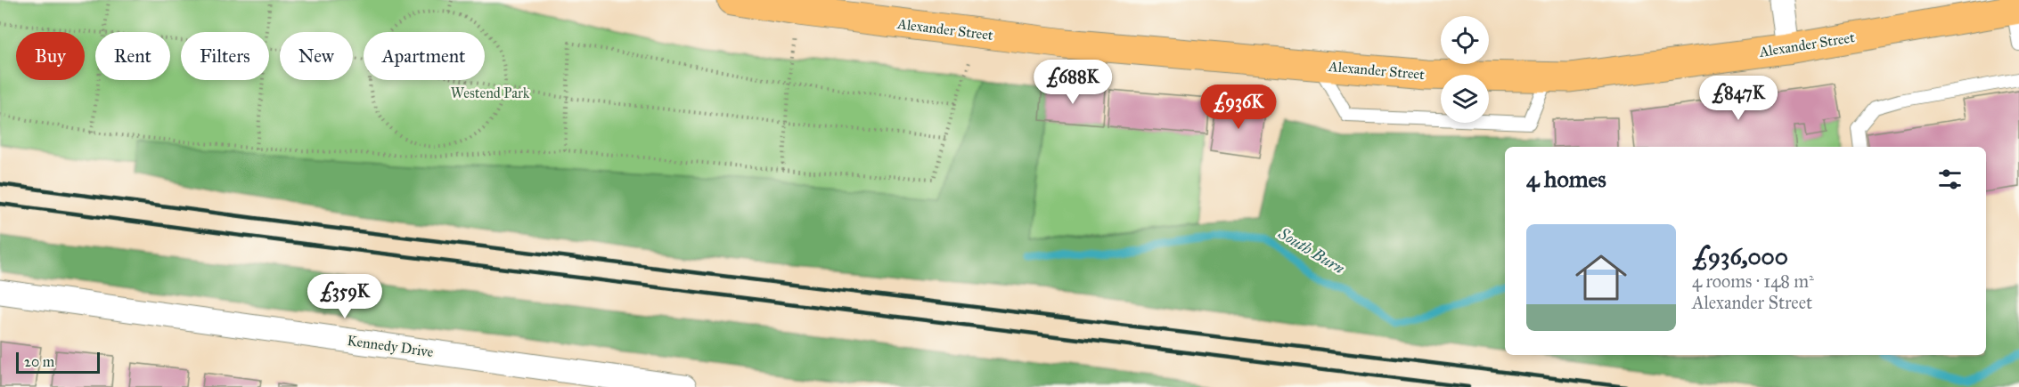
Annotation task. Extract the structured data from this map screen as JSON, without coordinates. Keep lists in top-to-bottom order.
{
  "streets": {
    "main road": ["Alexander Street"],
    "street": ["Kennedy Drive"]
  },
  "water": ["South Burn"],
  "parks": ["Westend Park"],
  "scale_bar": "20 m",
  "page": {
    "chip": [
      "Buy",
      "Rent",
      "Filters",
      "New",
      "Apartment"
    ],
    "price": [
      "£688K",
      "£847K",
      "£936K",
      "£359K"
    ],
    "heading": "4 homes",
    "list": [
      {
        "name": "£936,000",
        "note": "4 rooms · 148 m² · Alexander Street"
      }
    ],
    "scale": "20 m"
  }
}
